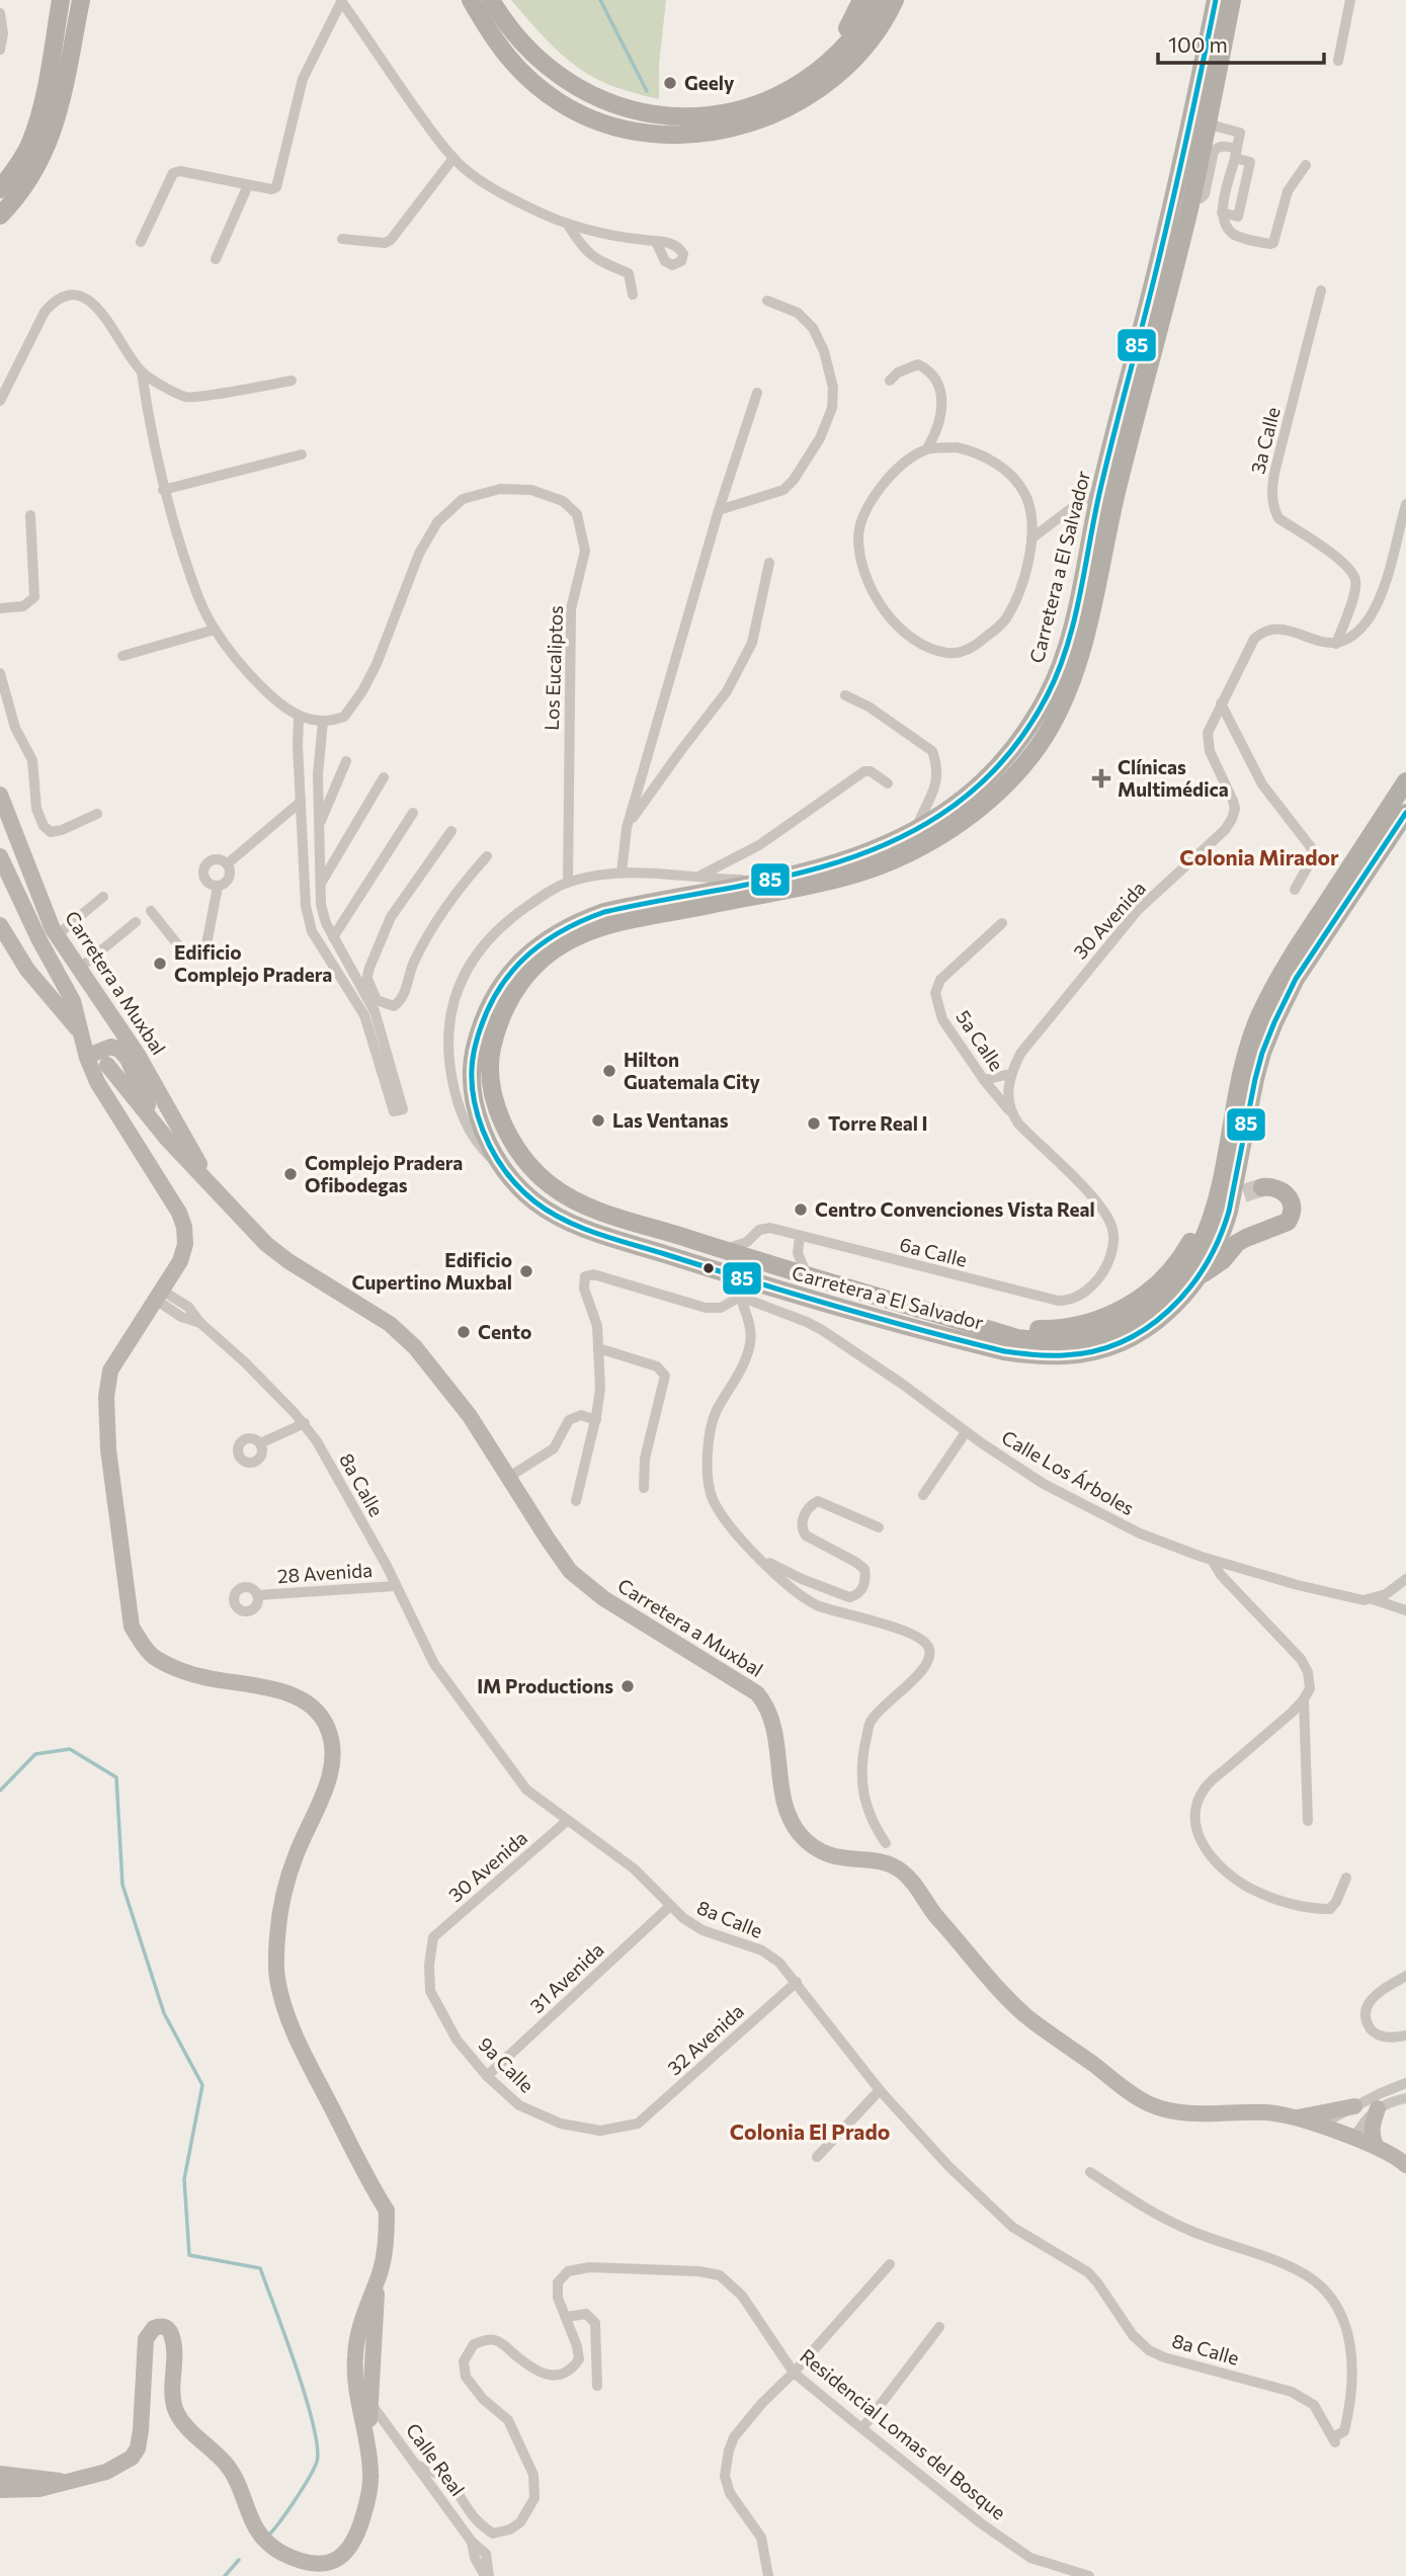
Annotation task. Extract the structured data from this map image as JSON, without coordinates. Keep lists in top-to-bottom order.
{
  "streets": {
    "highway": ["Carretera a El Salvador"],
    "main road": ["Carretera a Muxbal"],
    "street": [
      "3a Calle",
      "Los Eucaliptos",
      "30 Avenida",
      "5a Calle",
      "6a Calle",
      "Calle Los Árboles",
      "8a Calle",
      "28 Avenida",
      "31 Avenida",
      "32 Avenida",
      "9a Calle",
      "Residencial Lomas del Bosque",
      "Calle Real"
    ]
  },
  "crossings": [
    ["3a Calle", "30 Avenida"],
    ["Carretera a El Salvador", "6a Calle"],
    ["Carretera a El Salvador", "Calle Los Árboles"],
    ["30 Avenida", "8a Calle"],
    ["30 Avenida", "9a Calle"],
    ["5a Calle", "6a Calle"],
    ["8a Calle", "28 Avenida"],
    ["8a Calle", "31 Avenida"],
    ["8a Calle", "32 Avenida"],
    ["31 Avenida", "9a Calle"],
    ["32 Avenida", "9a Calle"],
    ["Residencial Lomas del Bosque", "Calle Real"]
  ],
  "districts": ["Colonia Mirador", "Colonia El Prado"],
  "places": {
    "other": [
      "Geely",
      "Edificio Complejo Pradera",
      "Hilton Guatemala City",
      "Las Ventanas",
      "Torre Real I",
      "Complejo Pradera Ofibodegas",
      "Centro Convenciones Vista Real",
      "Edificio Cupertino Muxbal",
      "Cento",
      "IM Productions"
    ],
    "health": ["Clínicas Multimédica"]
  },
  "lines": ["transit line 85"],
  "scale_bar": "100 m"
}
